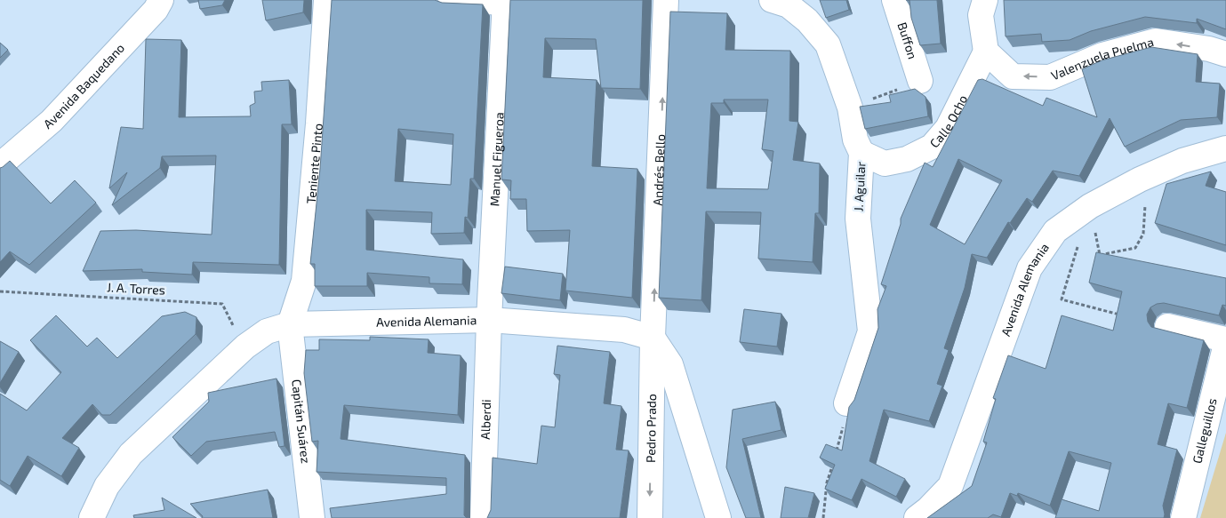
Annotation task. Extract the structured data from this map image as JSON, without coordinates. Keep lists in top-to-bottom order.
{
  "streets": {
    "street": [
      "Buffon",
      "Valenzuela Puelma",
      "Avenida Baquedano",
      "Calle Ocho",
      "Manuel Figueroa",
      "Teniente Pinto",
      "Andrés Bello",
      "J. Aguilar",
      "Avenida Alemania",
      "Alberdi",
      "Capitán Suárez",
      "Pedro Prado",
      "Galleguillos"
    ],
    "path": ["J. A. Torres"]
  },
  "crossings": [
    ["Valenzuela Puelma", "Calle Ocho"],
    ["Calle Ocho", "J. Aguilar"],
    ["Manuel Figueroa", "Avenida Alemania"],
    ["Manuel Figueroa", "Alberdi"],
    ["Teniente Pinto", "Avenida Alemania"],
    ["Teniente Pinto", "Capitán Suárez"],
    ["Andrés Bello", "Avenida Alemania"],
    ["Andrés Bello", "Pedro Prado"],
    ["J. A. Torres", "Avenida Alemania"],
    ["Avenida Alemania", "Alberdi"],
    ["Avenida Alemania", "Capitán Suárez"],
    ["Avenida Alemania", "Pedro Prado"]
  ],
  "one_way": ["Valenzuela Puelma", "Andrés Bello"]
}
